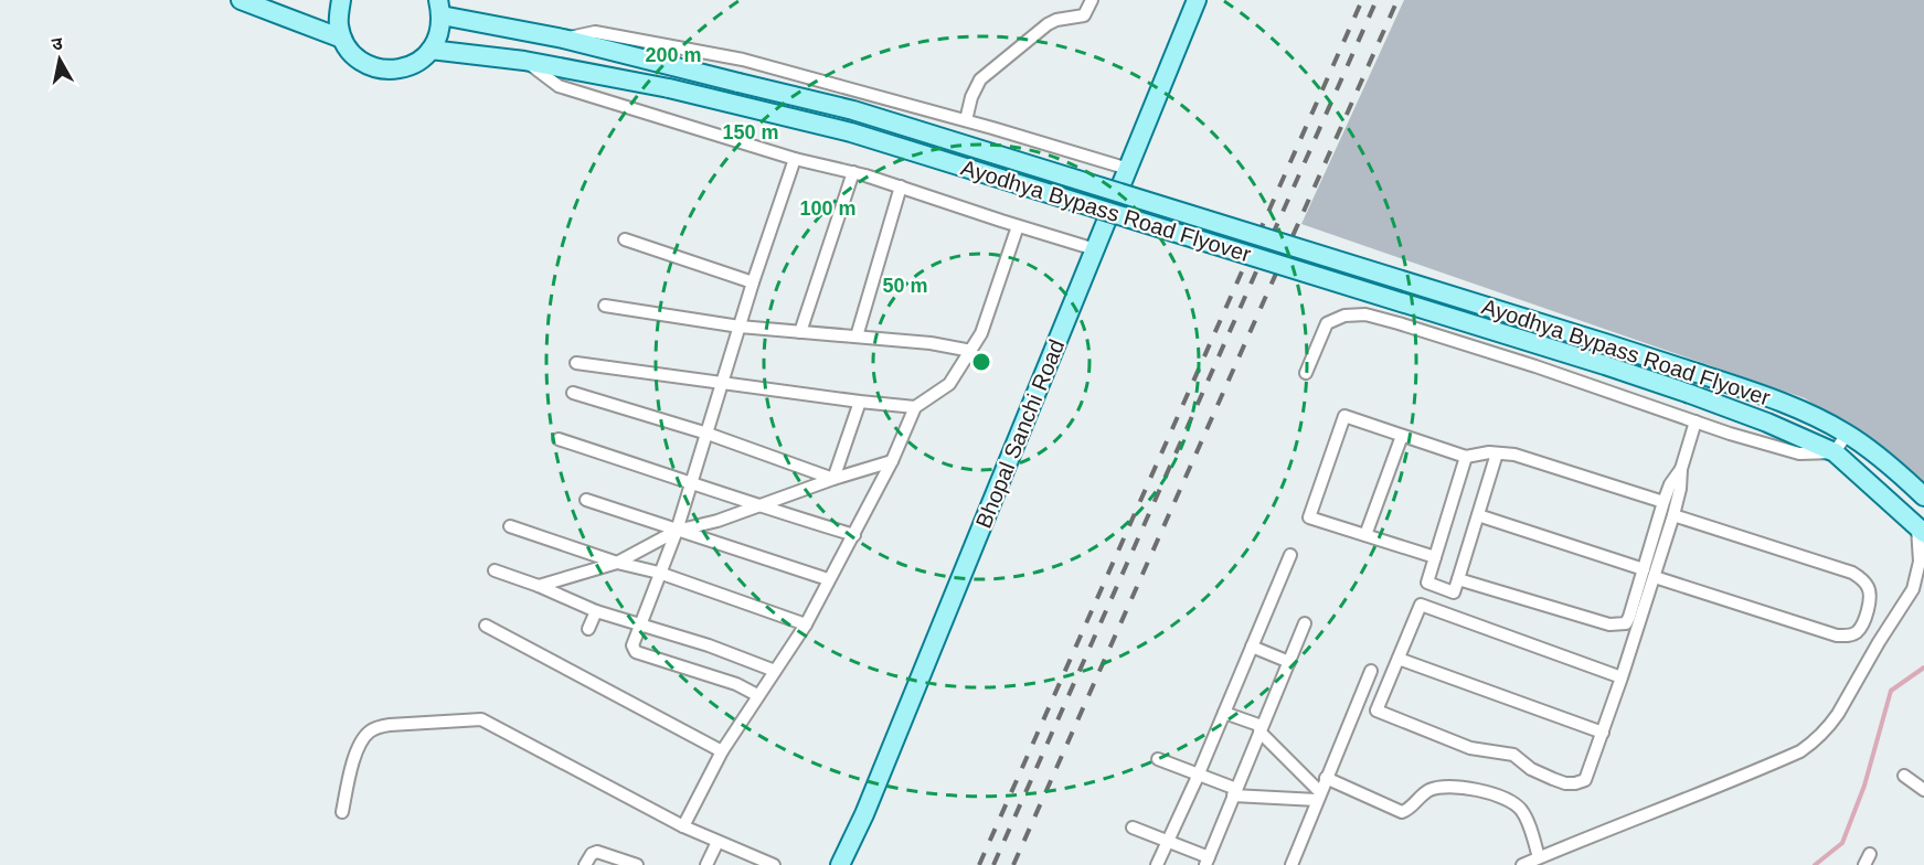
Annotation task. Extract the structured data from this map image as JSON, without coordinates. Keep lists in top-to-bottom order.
{
  "streets": {
    "main road": ["Ayodhya Bypass Road Flyover", "Bhopal Sanchi Road"]
  },
  "north": "top",
  "rings": [
    "200 m",
    "150 m",
    "100 m",
    "50 m"
  ]
}
